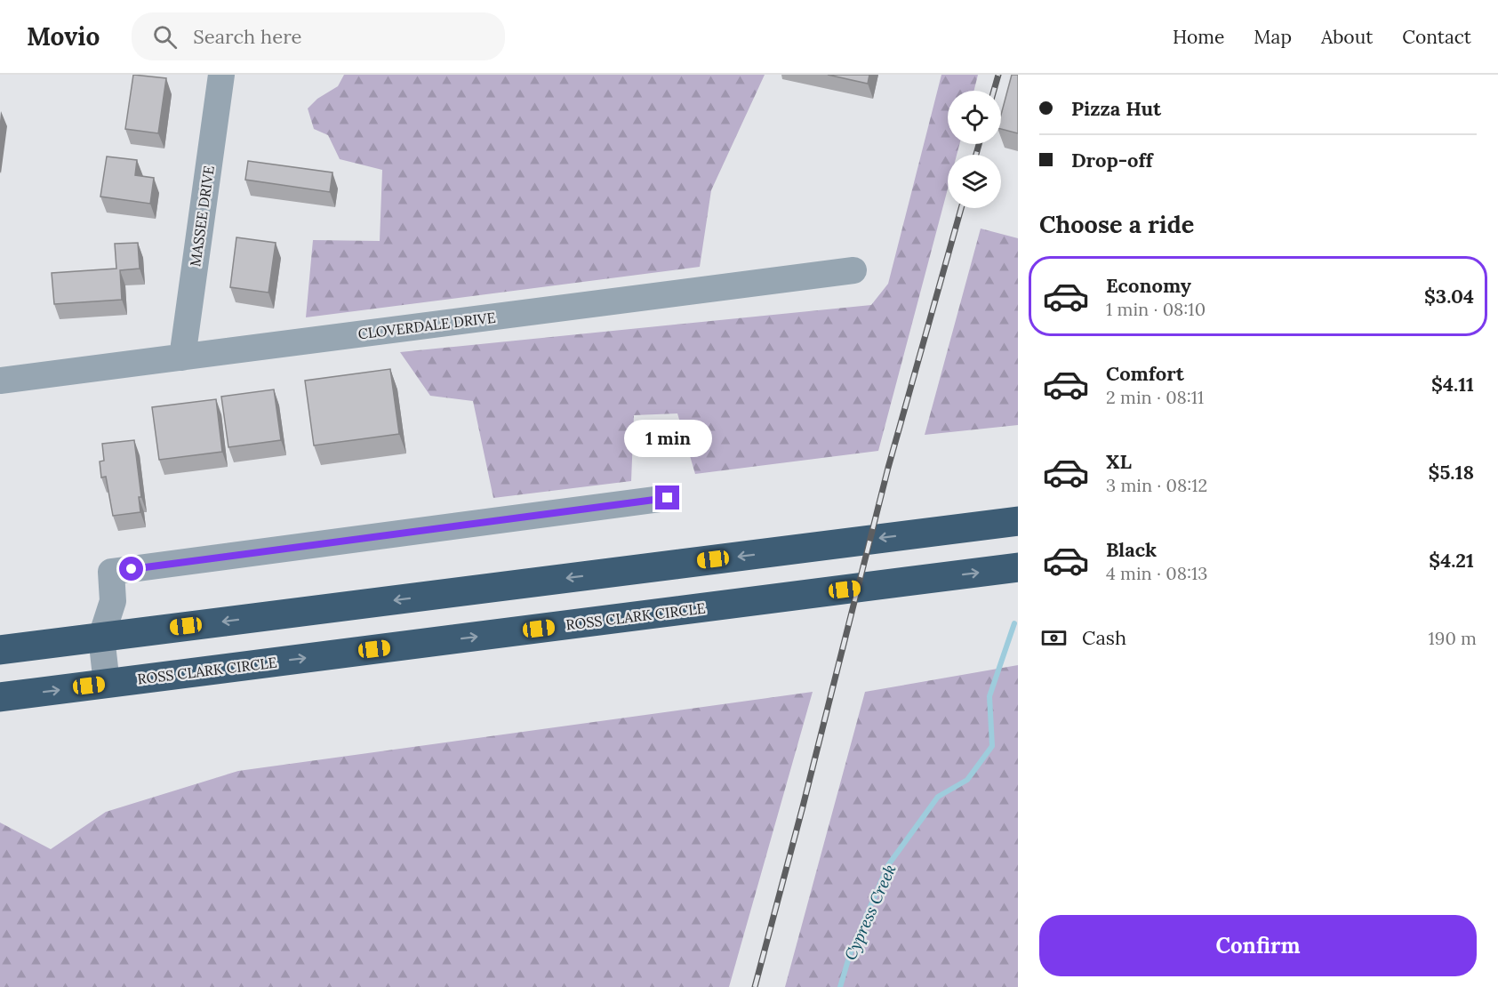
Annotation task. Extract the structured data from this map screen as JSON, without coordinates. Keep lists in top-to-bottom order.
{
  "streets": {
    "highway": ["ROSS CLARK CIRCLE"],
    "street": ["MASSEE DRIVE", "CLOVERDALE DRIVE"]
  },
  "crossings": [
    ["MASSEE DRIVE", "CLOVERDALE DRIVE"]
  ],
  "water": ["Cypress Creek"],
  "page": {
    "header": "Movio",
    "search": "Search here",
    "nav": [
      "Home",
      "Map",
      "About",
      "Contact"
    ],
    "banner": ["Pizza Hut", "Drop-off"],
    "heading": "Choose a ride",
    "list": [
      {
        "name": "Economy",
        "note": "1 min · 08:10",
        "value": "$3.04"
      },
      {
        "name": "Comfort",
        "note": "2 min · 08:11",
        "value": "$4.11"
      },
      {
        "name": "XL",
        "note": "3 min · 08:12",
        "value": "$5.18"
      },
      {
        "name": "Black",
        "note": "4 min · 08:13",
        "value": "$4.21"
      }
    ],
    "bubble": "1 min",
    "pay": ["Cash", "190 m"],
    "buttons": "Confirm"
  }
}
